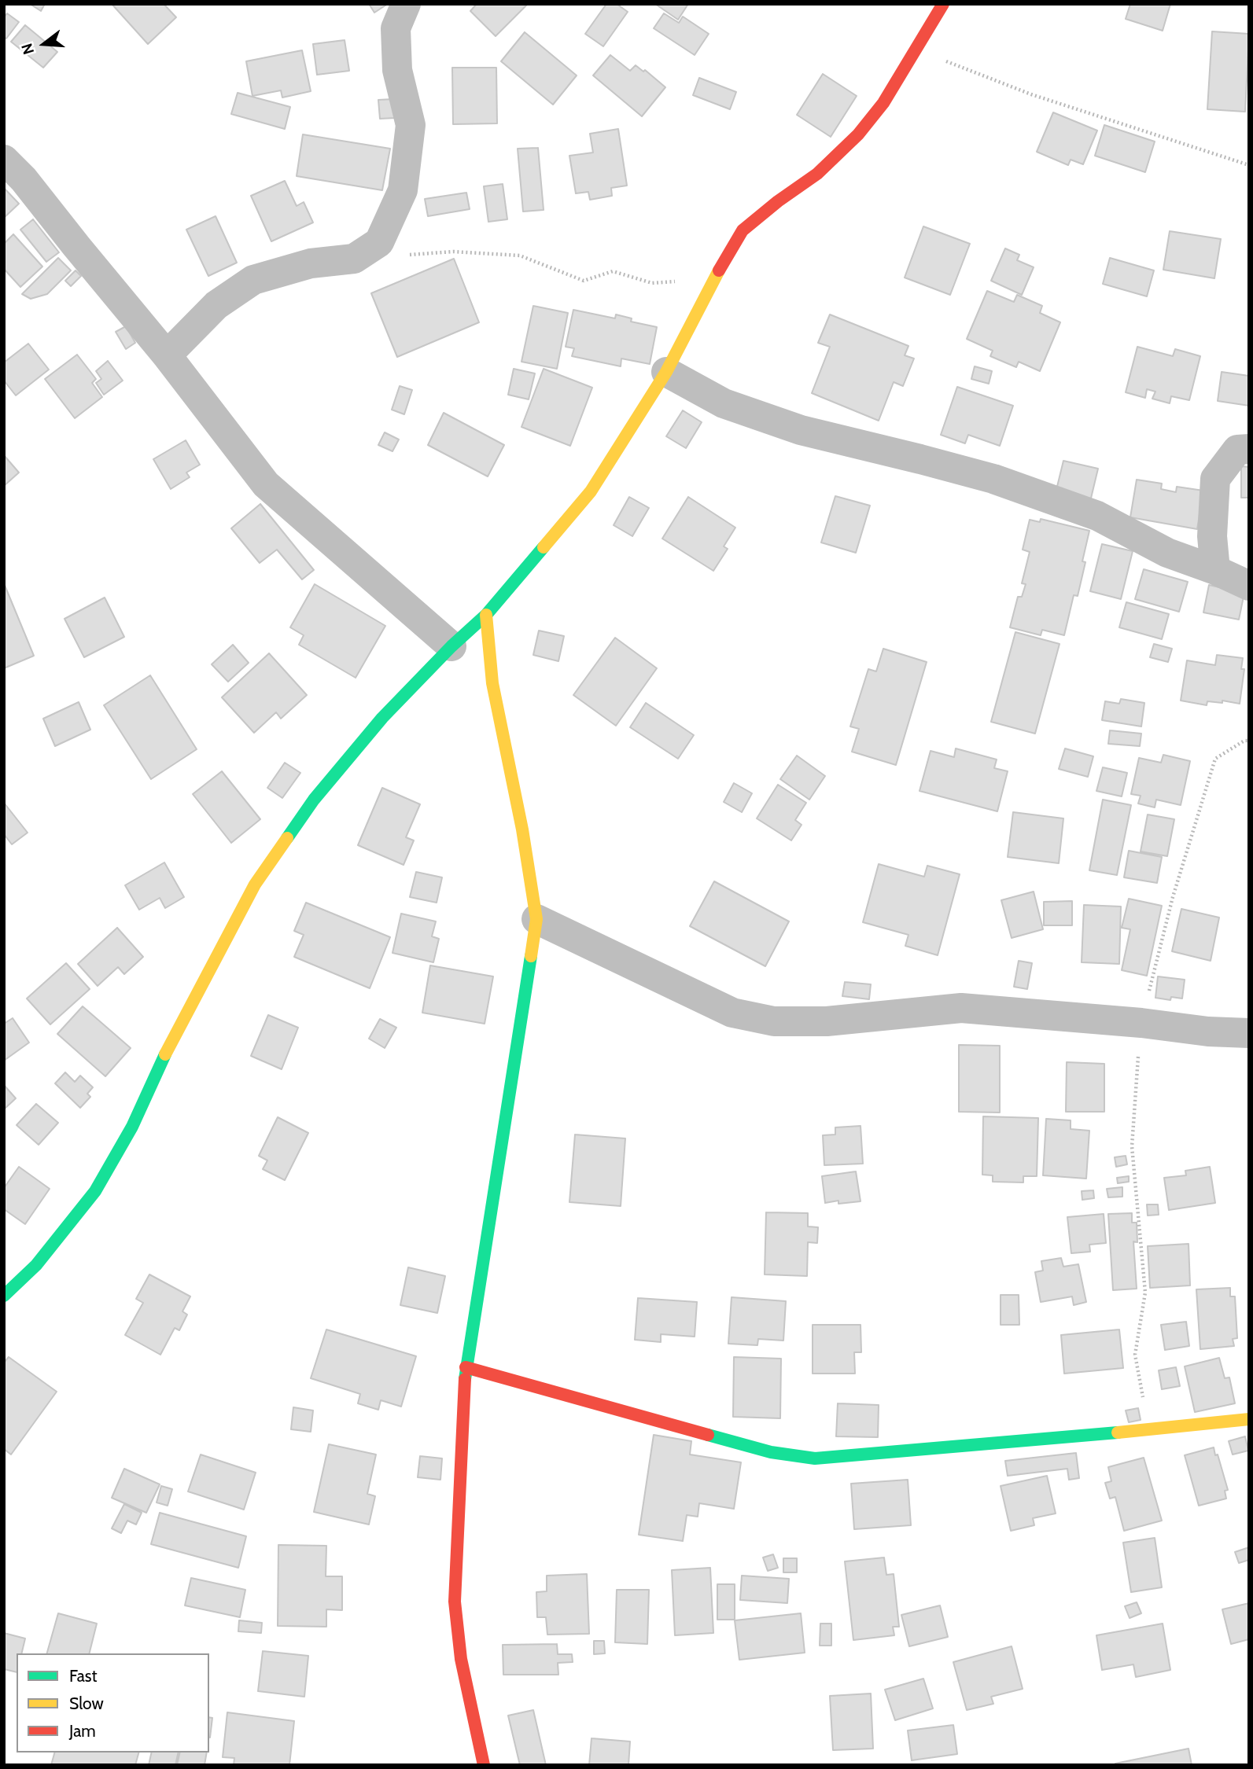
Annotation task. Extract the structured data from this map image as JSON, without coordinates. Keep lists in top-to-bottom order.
{
  "legend": ["Fast", "Slow", "Jam"],
  "north": "left"
}
